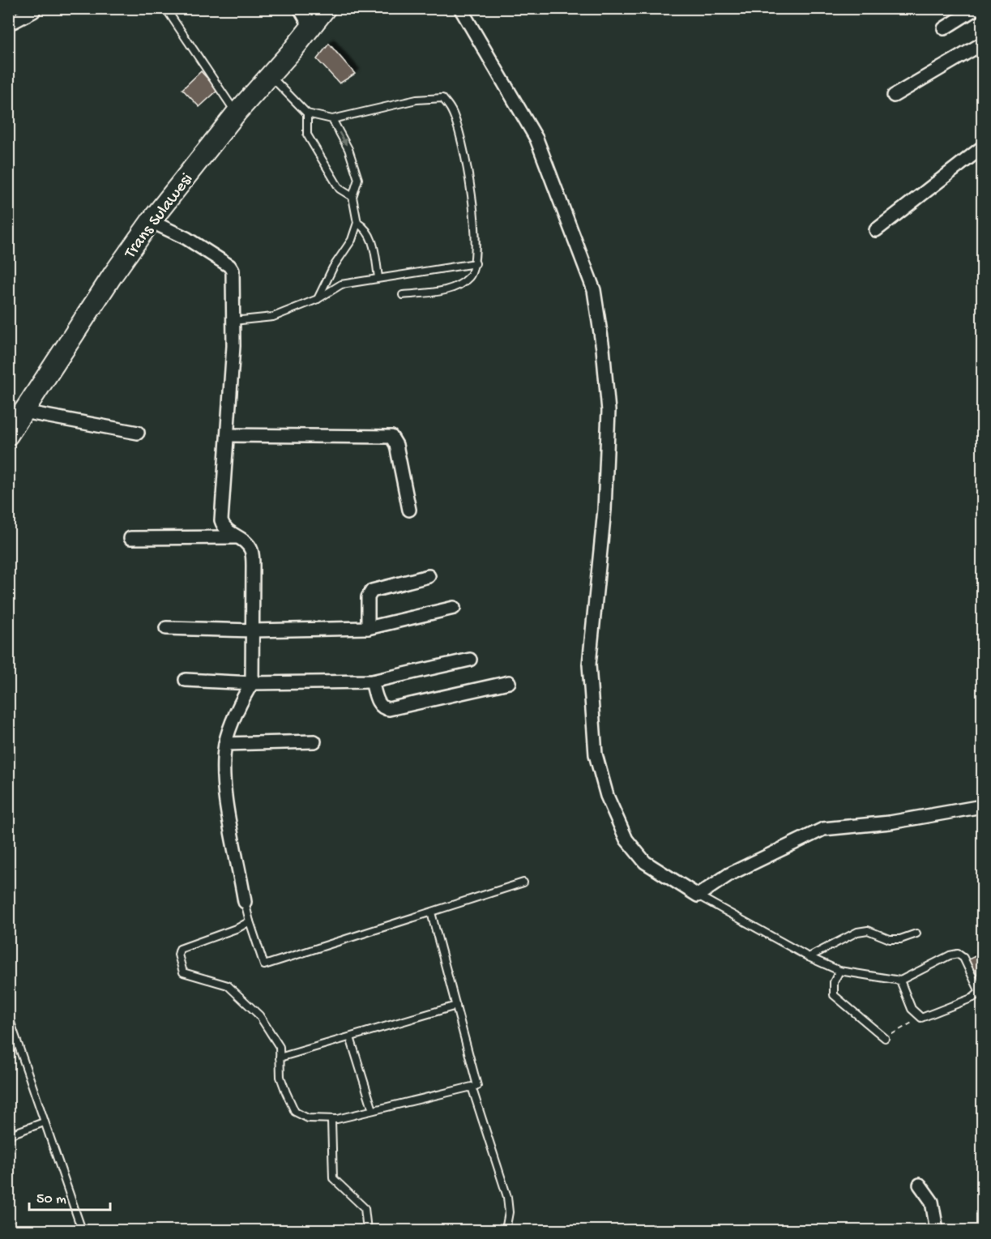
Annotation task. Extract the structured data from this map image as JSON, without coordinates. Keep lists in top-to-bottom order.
{
  "streets": {
    "highway": ["Trans Sulawesi"]
  },
  "scale_bar": "50 m"
}
